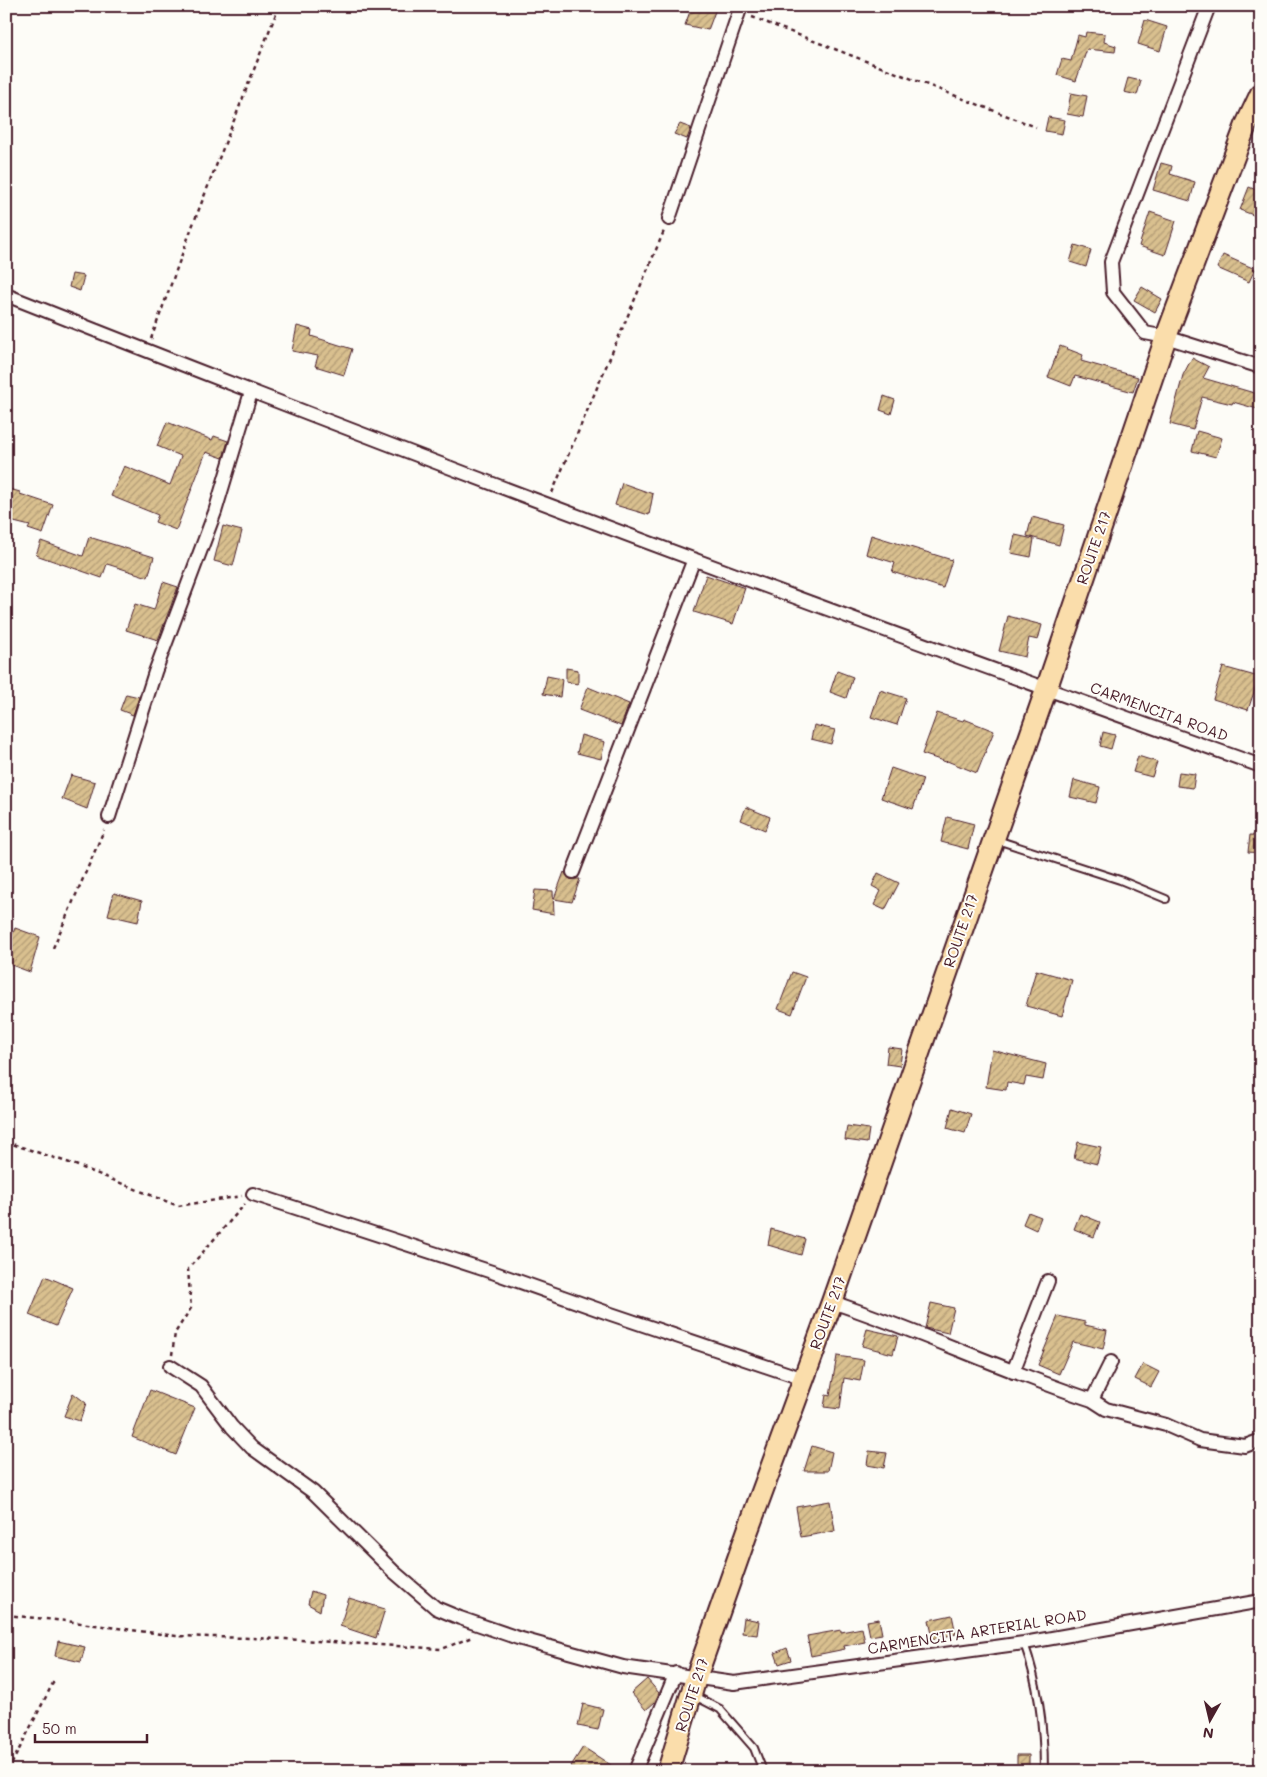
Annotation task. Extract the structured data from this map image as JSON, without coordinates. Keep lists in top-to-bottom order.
{
  "streets": {
    "main road": ["ROUTE 217"],
    "street": ["CARMENCITA ROAD", "CARMENCITA ARTERIAL ROAD"]
  },
  "crossings": [
    ["ROUTE 217", "CARMENCITA ROAD"],
    ["ROUTE 217", "CARMENCITA ARTERIAL ROAD"]
  ],
  "scale_bar": "50 m",
  "north": "bottom"
}
